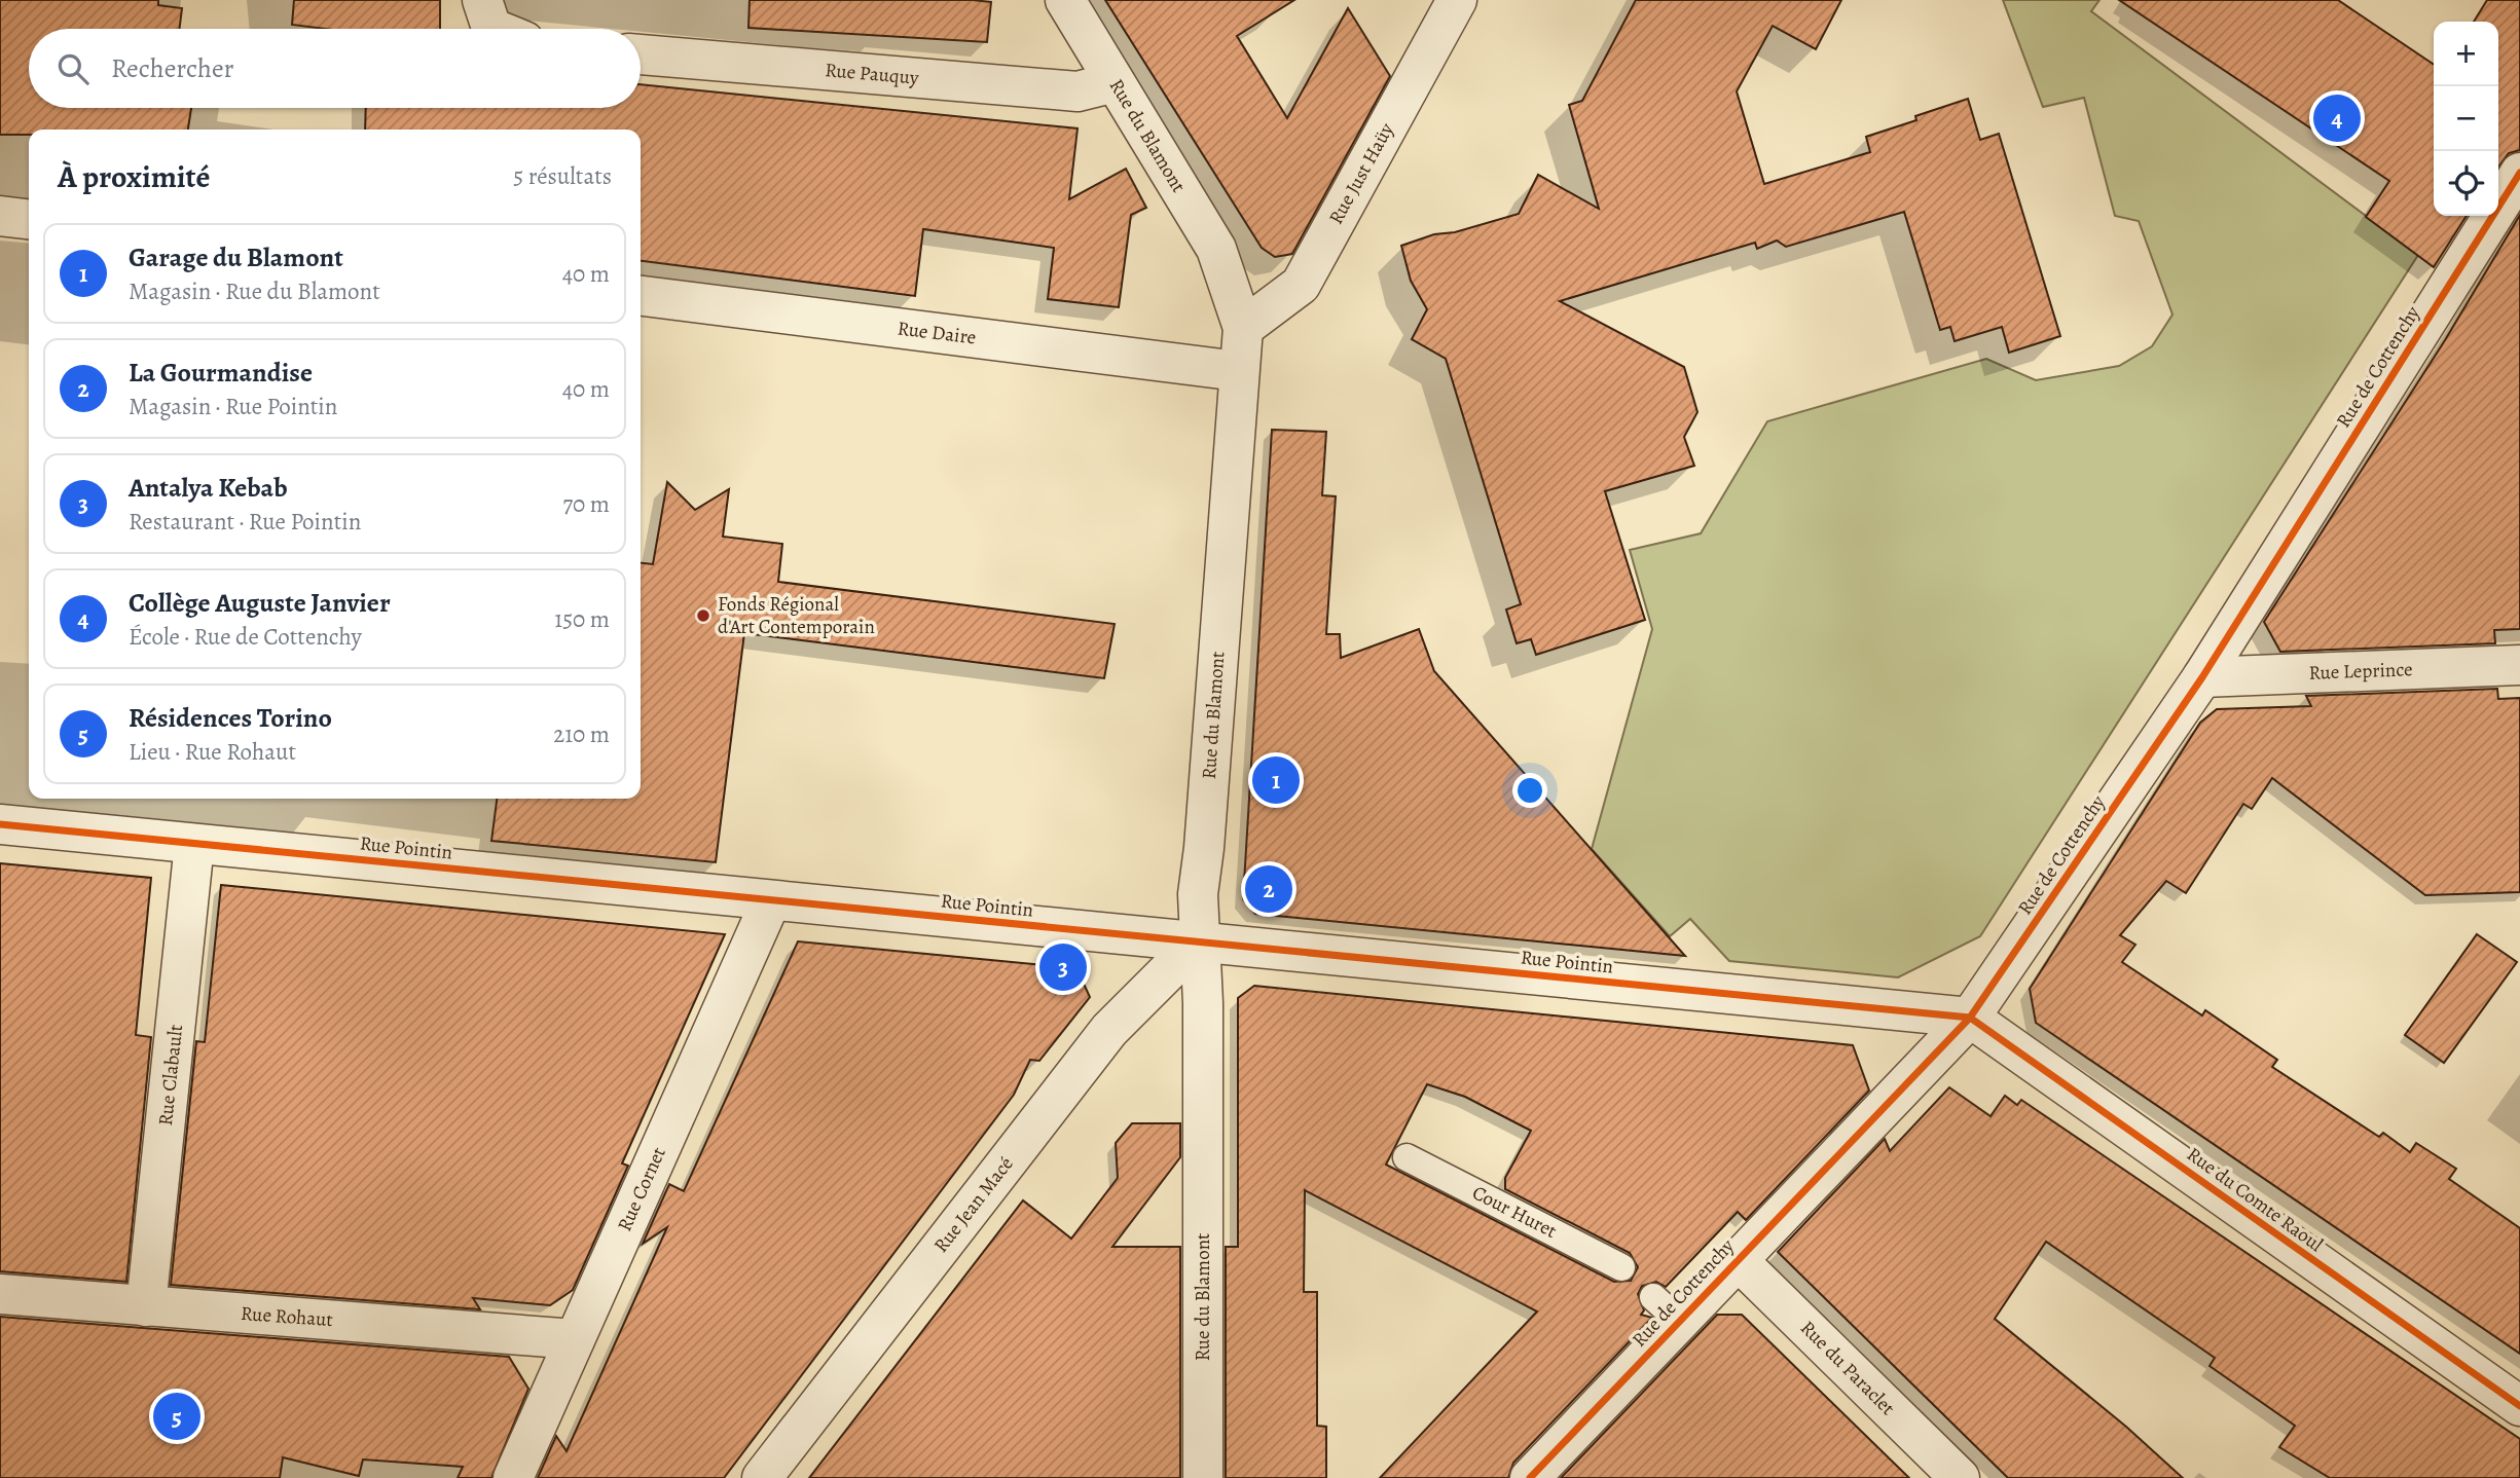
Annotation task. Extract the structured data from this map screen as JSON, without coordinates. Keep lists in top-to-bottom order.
{
  "streets": {
    "street": [
      "Rue Pauquy",
      "Rue du Blamont",
      "Rue Just Haüy",
      "Rue Daire",
      "Rue de Cottenchy",
      "Rue Leprince",
      "Rue Pointin",
      "Rue Clabault",
      "Rue Cornet",
      "Rue du Comte Raoul",
      "Rue Jean Macé",
      "Rue Rohaut",
      "Rue du Paraclet"
    ],
    "lane": ["Cour Huret"]
  },
  "crossings": [
    ["Rue Pauquy", "Rue du Blamont"],
    ["Rue du Blamont", "Rue Just Haüy"],
    ["Rue du Blamont", "Rue Daire"],
    ["Rue du Blamont", "Rue Pointin"],
    ["Rue du Blamont", "Rue Jean Macé"],
    ["Rue de Cottenchy", "Rue Leprince"],
    ["Rue de Cottenchy", "Rue Pointin"],
    ["Rue de Cottenchy", "Rue du Comte Raoul"],
    ["Rue de Cottenchy", "Rue du Paraclet"],
    ["Rue Pointin", "Rue Clabault"],
    ["Rue Pointin", "Rue Cornet"],
    ["Rue Pointin", "Rue du Comte Raoul"],
    ["Rue Pointin", "Rue Jean Macé"],
    ["Rue Clabault", "Rue Rohaut"],
    ["Rue Cornet", "Rue Rohaut"]
  ],
  "places": ["Fonds Régional d'Art Contemporain"],
  "page": {
    "map_buttons": ["+", "−"],
    "search": "Rechercher",
    "pins": [
      "4",
      "1",
      "2",
      "3",
      "5"
    ],
    "heading": ["À proximité", "5 résultats"],
    "list": [
      {
        "mark": "1",
        "name": "Garage du Blamont",
        "note": "Magasin · Rue du Blamont",
        "value": "40 m"
      },
      {
        "mark": "2",
        "name": "La Gourmandise",
        "note": "Magasin · Rue Pointin",
        "value": "40 m"
      },
      {
        "mark": "3",
        "name": "Antalya Kebab",
        "note": "Restaurant · Rue Pointin",
        "value": "70 m"
      },
      {
        "mark": "4",
        "name": "Collège Auguste Janvier",
        "note": "École · Rue de Cottenchy",
        "value": "150 m"
      },
      {
        "mark": "5",
        "name": "Résidences Torino",
        "note": "Lieu · Rue Rohaut",
        "value": "210 m"
      }
    ]
  }
}
